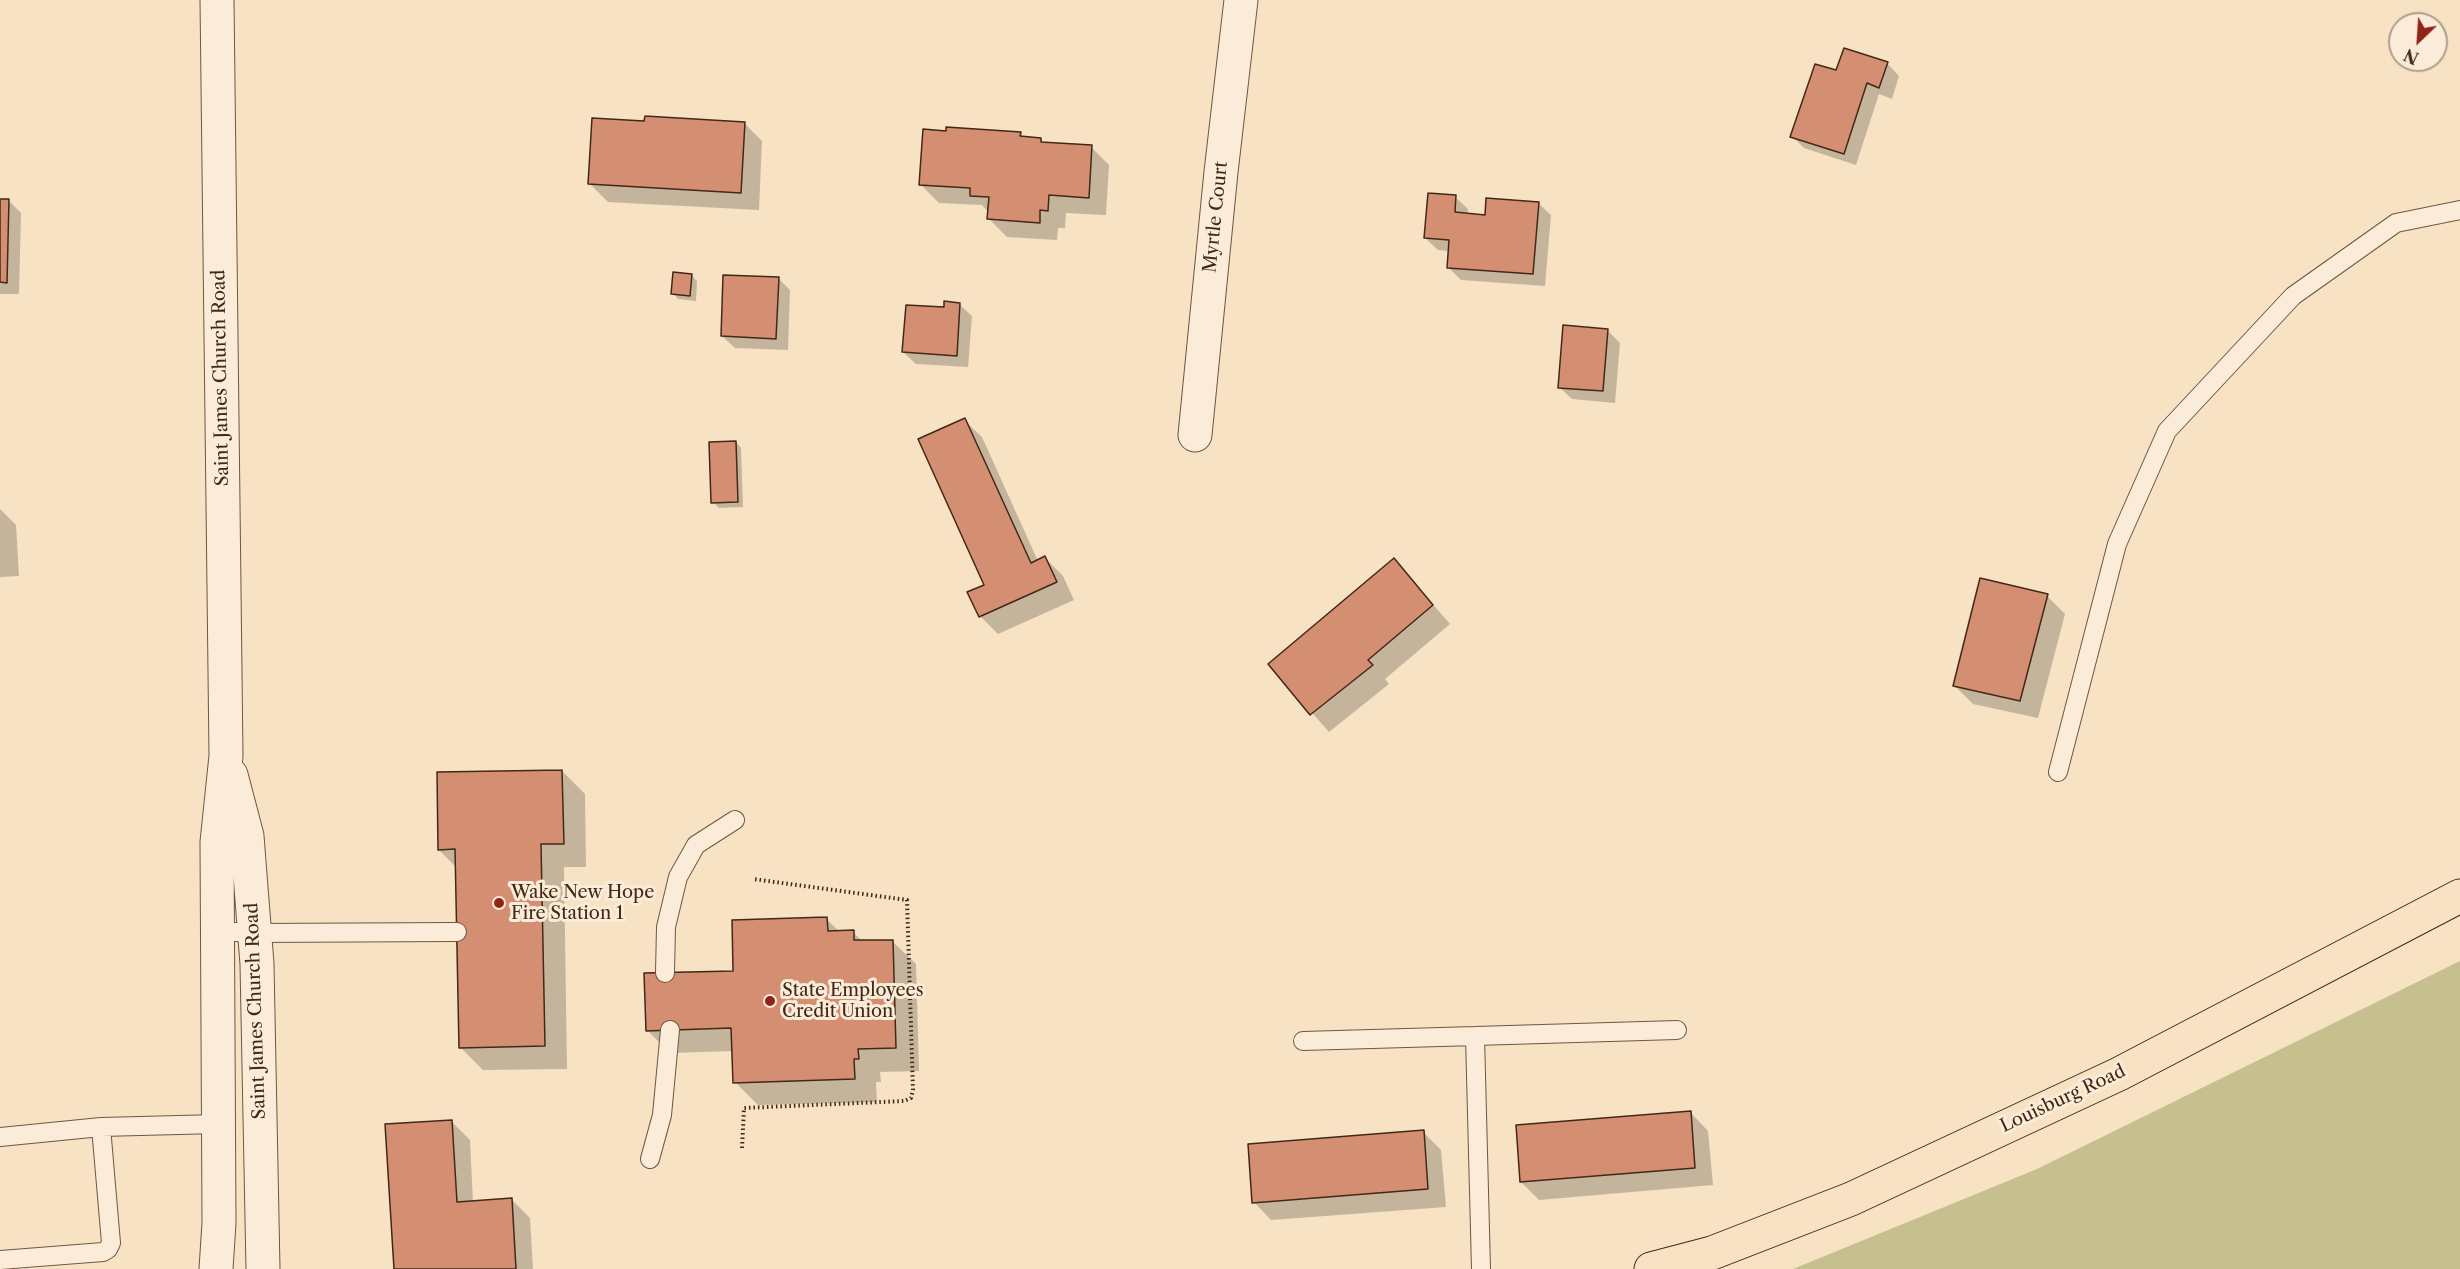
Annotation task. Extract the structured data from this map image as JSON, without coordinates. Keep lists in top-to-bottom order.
{
  "streets": {
    "highway": ["Louisburg Road"],
    "street": ["Myrtle Court", "Saint James Church Road"]
  },
  "places": ["Wake New Hope Fire Station 1", "State Employees Credit Union"],
  "north": "bottom left"
}
